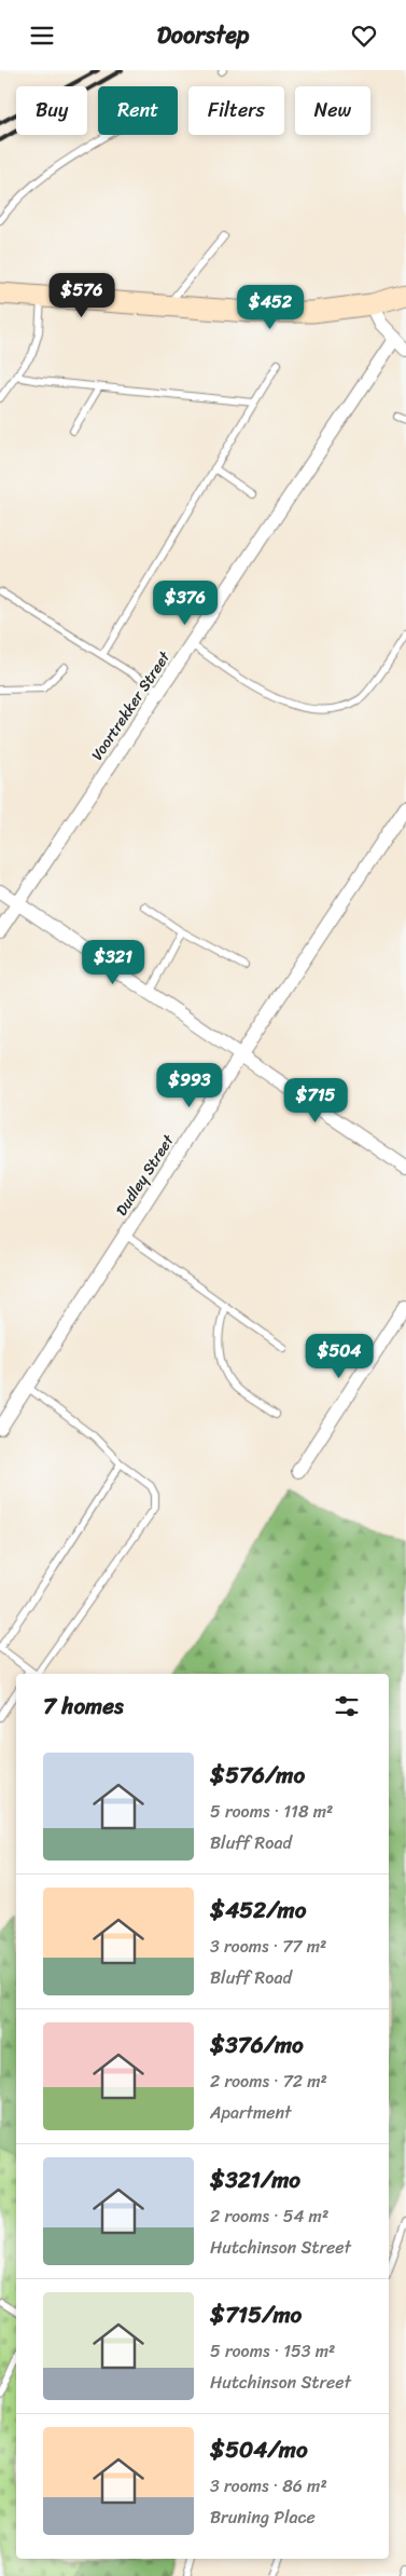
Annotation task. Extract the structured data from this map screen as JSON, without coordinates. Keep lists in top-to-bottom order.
{
  "streets": {
    "street": ["Voortrekker Street", "Dudley Street"]
  },
  "page": {
    "header": "Doorstep",
    "chip": [
      "Buy",
      "Rent",
      "Filters",
      "New"
    ],
    "price": [
      "$576",
      "$452",
      "$376",
      "$321",
      "$993",
      "$715",
      "$504"
    ],
    "heading": "7 homes",
    "list": [
      {
        "name": "$576/mo",
        "note": "5 rooms · 118 m² · Bluff Road"
      },
      {
        "name": "$452/mo",
        "note": "3 rooms · 77 m² · Bluff Road"
      },
      {
        "name": "$376/mo",
        "note": "2 rooms · 72 m² · Apartment"
      },
      {
        "name": "$321/mo",
        "note": "2 rooms · 54 m² · Hutchinson Street"
      },
      {
        "name": "$715/mo",
        "note": "5 rooms · 153 m² · Hutchinson Street"
      },
      {
        "name": "$504/mo",
        "note": "3 rooms · 86 m² · Bruning Place"
      }
    ]
  }
}
